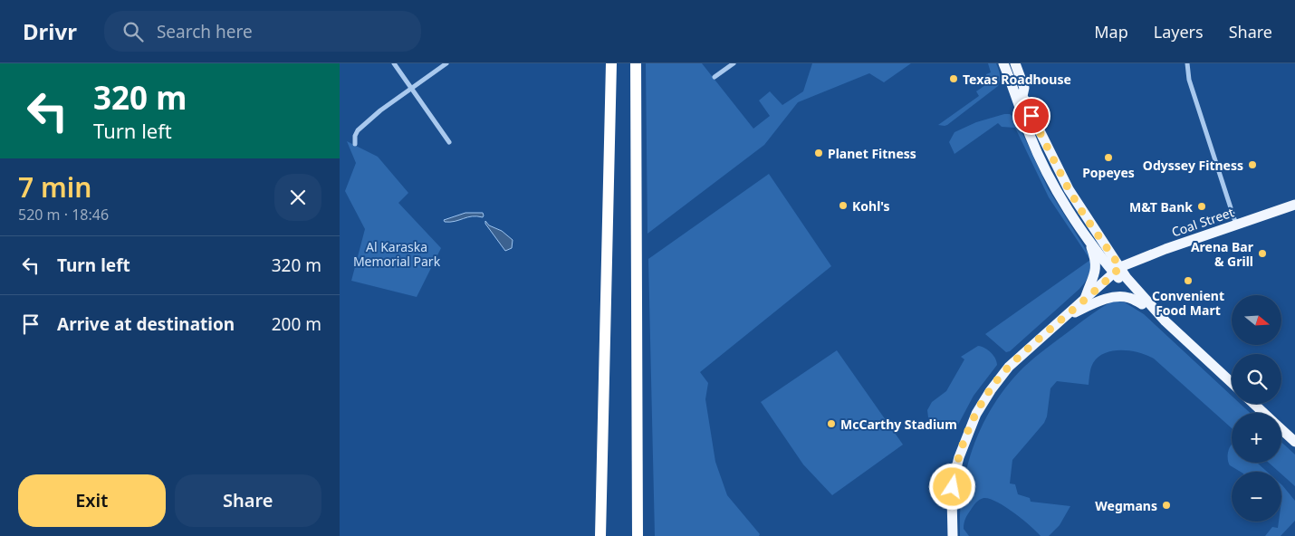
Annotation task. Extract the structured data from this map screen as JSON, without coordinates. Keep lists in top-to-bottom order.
{
  "streets": {
    "main road": ["Coal Street"]
  },
  "parks": ["Al Karaska Memorial Park"],
  "places": [
    "Texas Roadhouse",
    "Planet Fitness",
    "Popeyes",
    "Odyssey Fitness",
    "Kohl's",
    "M&T Bank",
    "Arena Bar & Grill",
    "Convenient Food Mart",
    "McCarthy Stadium",
    "Wegmans"
  ],
  "north": "right",
  "page": {
    "header": "Drivr",
    "search": "Search here",
    "nav": ["Map", "Layers", "Share"],
    "turn": ["320 m", "Turn left"],
    "heading": ["7 min", "520 m · 18:46"],
    "list": [
      {
        "name": "Turn left",
        "value": "320 m"
      },
      {
        "name": "Arrive at destination",
        "value": "200 m"
      }
    ],
    "map_buttons": ["+", "−"],
    "buttons": ["Exit", "Share"]
  }
}
